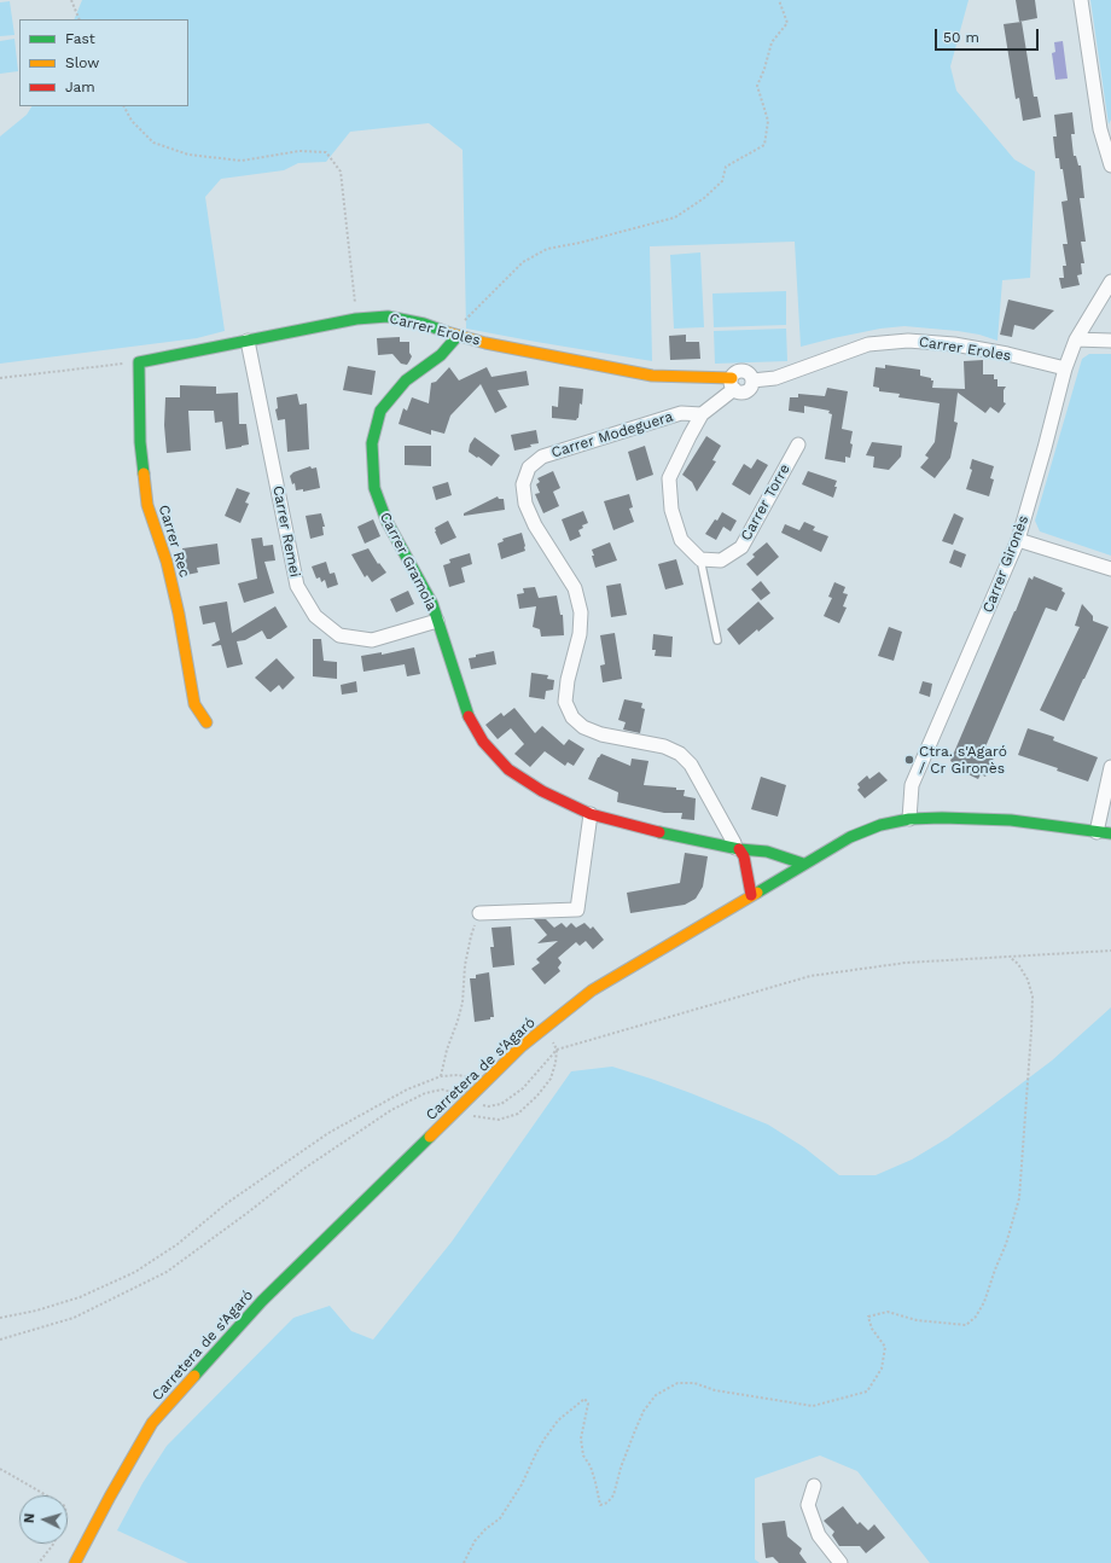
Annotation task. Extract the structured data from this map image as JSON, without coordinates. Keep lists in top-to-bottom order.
{
  "streets": {
    "street": [
      "Carrer Eroles",
      "Carrer Modeguera",
      "Carrer Torre",
      "Carrer Remei",
      "Carrer Rec",
      "Carrer Gramoia",
      "Carrer Gironès",
      "Carretera de s'Agaró"
    ]
  },
  "crossings": [
    ["Carrer Eroles", "Carrer Remei"],
    ["Carrer Eroles", "Carrer Rec"],
    ["Carrer Eroles", "Carrer Gramoia"],
    ["Carrer Eroles", "Carrer Gironès"],
    ["Carrer Modeguera", "Carrer Gramoia"],
    ["Carrer Remei", "Carrer Gramoia"],
    ["Carrer Gramoia", "Carretera de s'Agaró"],
    ["Carrer Gironès", "Carretera de s'Agaró"]
  ],
  "places": ["Ctra. s'Agaró / Cr Gironès"],
  "legend": ["Fast", "Slow", "Jam"],
  "scale_bar": "50 m",
  "north": "left"
}
